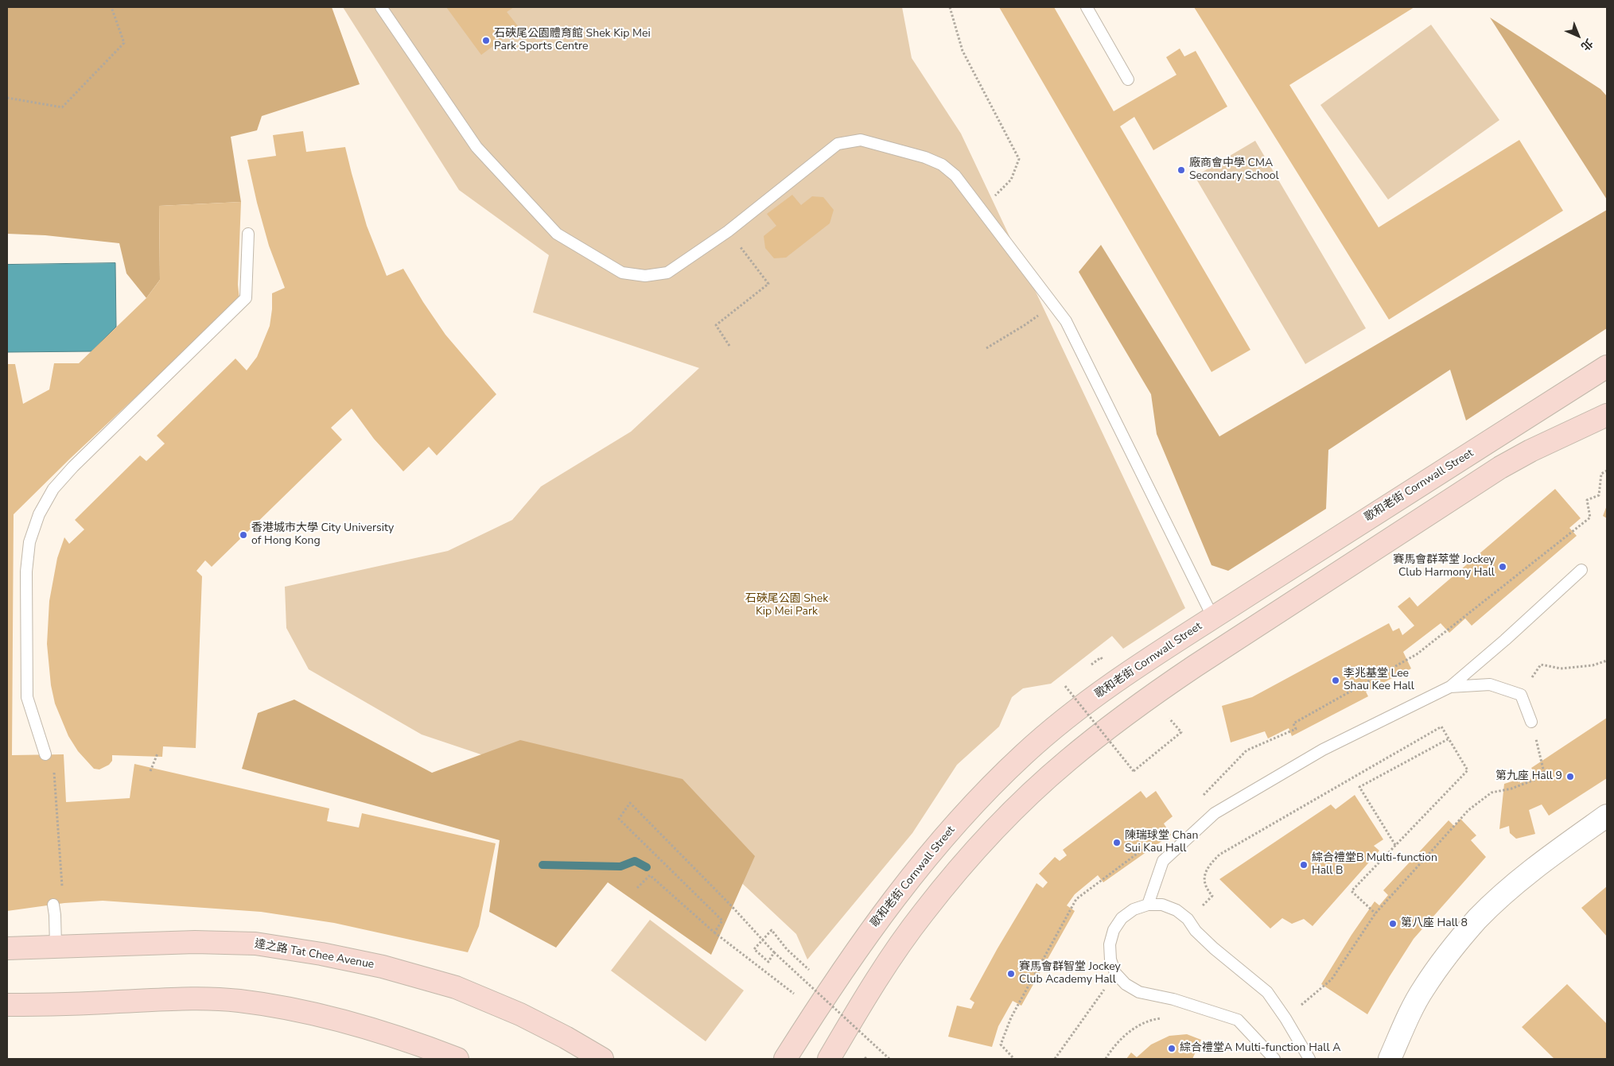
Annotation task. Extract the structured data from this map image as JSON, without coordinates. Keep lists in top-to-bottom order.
{
  "streets": {
    "main road": ["歌和老街 Cornwall Street", "達之路 Tat Chee Avenue"]
  },
  "parks": ["石硤尾公園 Shek Kip Mei Park"],
  "places": [
    "石硤尾公園體育館 Shek Kip Mei Park Sports Centre",
    "廠商會中學 CMA Secondary School",
    "香港城市大學 City University of Hong Kong",
    "賽馬會群萃堂 Jockey Club Harmony Hall",
    "李兆基堂 Lee Shau Kee Hall",
    "第九座 Hall 9",
    "陳瑞球堂 Chan Sui Kau Hall",
    "綜合禮堂B Multi-function Hall B",
    "第八座 Hall 8",
    "賽馬會群智堂 Jockey Club Academy Hall",
    "綜合禮堂A Multi-function Hall A"
  ],
  "north": "bottom right"
}
